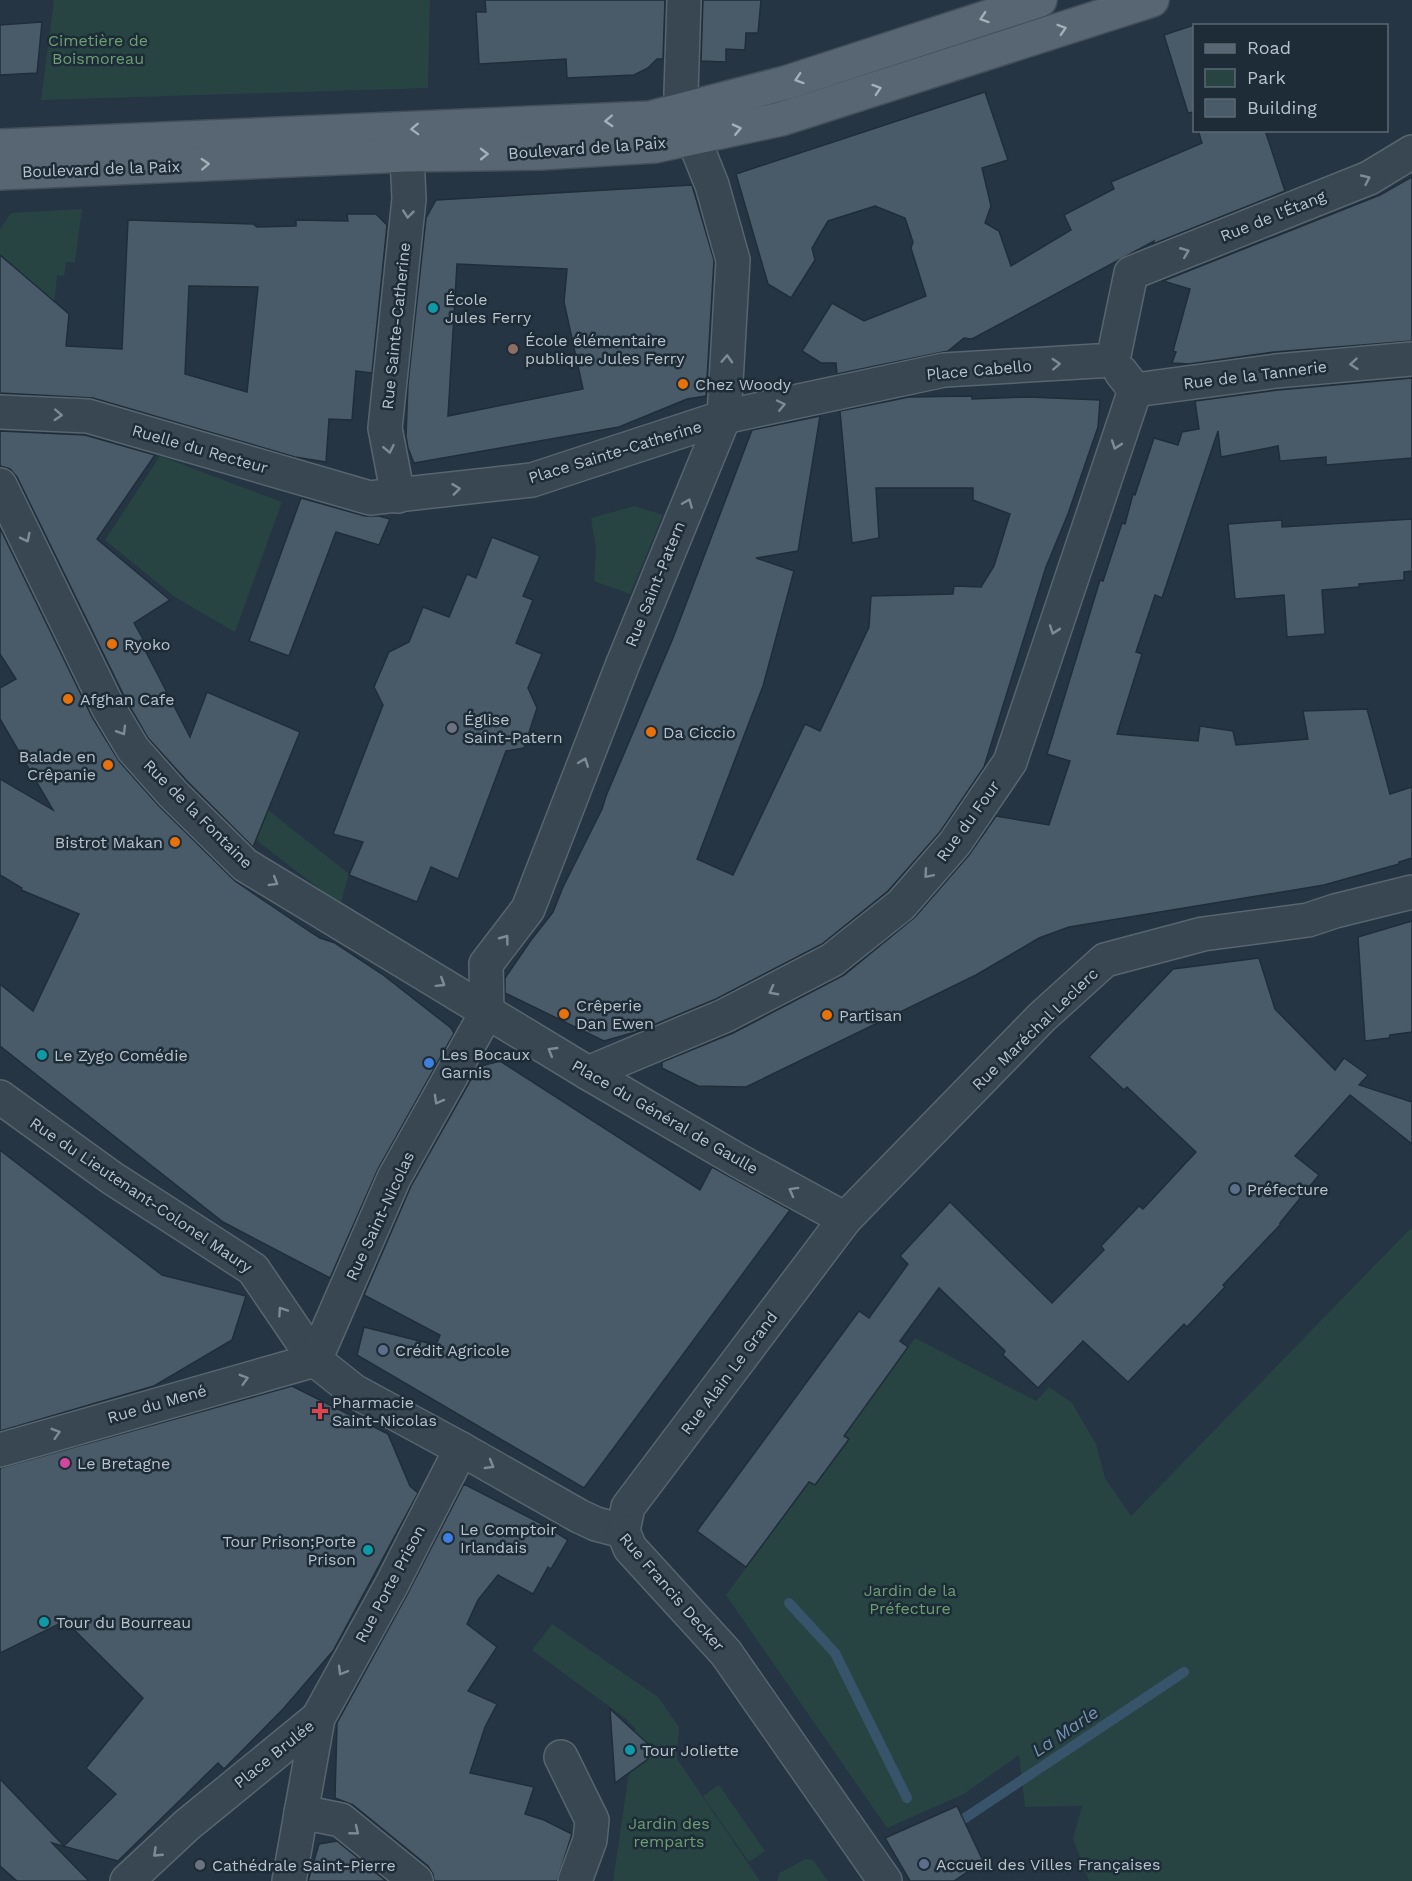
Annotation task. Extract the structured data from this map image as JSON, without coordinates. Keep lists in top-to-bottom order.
{
  "streets": {
    "main road": ["Boulevard de la Paix"],
    "street": [
      "Rue de l'Étang",
      "Rue Sainte-Catherine",
      "Place Cabello",
      "Rue de la Tannerie",
      "Ruelle du Recteur",
      "Place Sainte-Catherine",
      "Rue Saint-Patern",
      "Rue de la Fontaine",
      "Rue du Four",
      "Rue Maréchal Leclerc",
      "Place du Général de Gaulle",
      "Rue du Lieutenant-Colonel Maury",
      "Rue Saint-Nicolas",
      "Rue Alain Le Grand",
      "Rue du Mené",
      "Rue Porte Prison",
      "Rue Francis Decker",
      "Place Brulée"
    ]
  },
  "crossings": [
    ["Boulevard de la Paix", "Rue Sainte-Catherine"],
    ["Boulevard de la Paix", "Rue Saint-Patern"],
    ["Rue de l'Étang", "Place Cabello"],
    ["Rue Sainte-Catherine", "Ruelle du Recteur"],
    ["Rue Sainte-Catherine", "Place Sainte-Catherine"],
    ["Place Cabello", "Place Sainte-Catherine"],
    ["Place Cabello", "Rue Saint-Patern"],
    ["Rue de la Tannerie", "Rue du Four"],
    ["Ruelle du Recteur", "Place Sainte-Catherine"],
    ["Place Sainte-Catherine", "Rue Saint-Patern"],
    ["Rue Saint-Patern", "Rue de la Fontaine"],
    ["Rue Saint-Patern", "Place du Général de Gaulle"],
    ["Rue Saint-Patern", "Rue Saint-Nicolas"],
    ["Rue de la Fontaine", "Place du Général de Gaulle"],
    ["Rue de la Fontaine", "Rue Saint-Nicolas"],
    ["Rue du Four", "Place du Général de Gaulle"],
    ["Rue Maréchal Leclerc", "Place du Général de Gaulle"],
    ["Rue Maréchal Leclerc", "Rue Alain Le Grand"],
    ["Place du Général de Gaulle", "Rue Saint-Nicolas"],
    ["Place du Général de Gaulle", "Rue Alain Le Grand"],
    ["Rue du Lieutenant-Colonel Maury", "Rue Saint-Nicolas"],
    ["Rue du Lieutenant-Colonel Maury", "Rue du Mené"],
    ["Rue du Lieutenant-Colonel Maury", "Rue Francis Decker"],
    ["Rue Saint-Nicolas", "Rue du Mené"],
    ["Rue Saint-Nicolas", "Rue Francis Decker"],
    ["Rue Alain Le Grand", "Rue Francis Decker"],
    ["Rue du Mené", "Rue Francis Decker"],
    ["Rue Porte Prison", "Rue Francis Decker"],
    ["Rue Porte Prison", "Place Brulée"]
  ],
  "one_way": [
    "Rue de l'Étang",
    "Rue Sainte-Catherine",
    "Place Cabello",
    "Rue de la Tannerie",
    "Ruelle du Recteur",
    "Place Sainte-Catherine",
    "Rue Saint-Patern",
    "Rue de la Fontaine",
    "Rue du Four",
    "Place du Général de Gaulle",
    "Rue du Lieutenant-Colonel Maury",
    "Rue Saint-Nicolas",
    "Rue du Mené",
    "Rue Porte Prison",
    "Place Brulée"
  ],
  "water": ["La Marle"],
  "parks": ["Cimetière de Boismoreau", "Jardin de la Préfecture", "Jardin des remparts"],
  "places": {
    "other": [
      "École Jules Ferry",
      "École élémentaire publique Jules Ferry",
      "Chez Woody",
      "Ryoko",
      "Afghan Cafe",
      "Église Saint-Patern",
      "Da Ciccio",
      "Balade en Crêpanie",
      "Bistrot Makan",
      "Crêperie Dan Ewen",
      "Partisan",
      "Le Zygo Comédie",
      "Les Bocaux Garnis",
      "Préfecture",
      "Crédit Agricole",
      "Le Bretagne",
      "Le Comptoir Irlandais",
      "Tour Prison;Porte Prison",
      "Tour du Bourreau",
      "Tour Joliette",
      "Accueil des Villes Françaises",
      "Cathédrale Saint-Pierre"
    ],
    "health": ["Pharmacie Saint-Nicolas"]
  },
  "legend": ["Road", "Park", "Building"]
}
